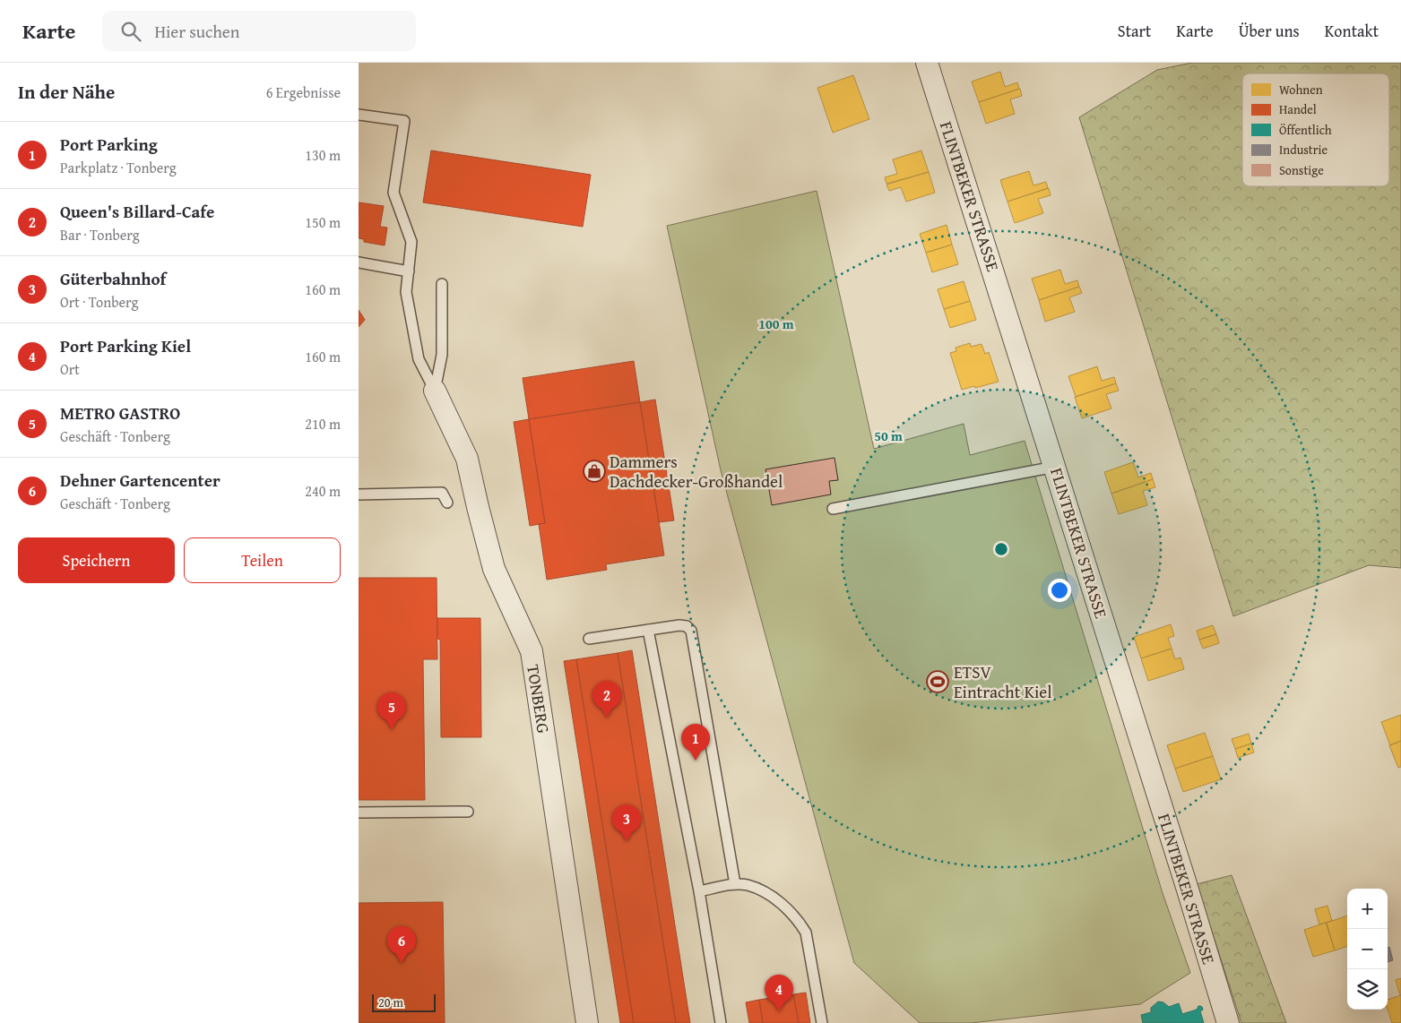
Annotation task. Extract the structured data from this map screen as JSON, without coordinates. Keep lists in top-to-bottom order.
{
  "streets": {
    "street": ["FLINTBEKER STRASSE", "TONBERG"]
  },
  "places": {
    "shop": ["Dammers Dachdecker-Großhandel"],
    "sports": ["ETSV Eintracht Kiel"]
  },
  "legend": [
    "Wohnen",
    "Handel",
    "Öffentlich",
    "Industrie",
    "Sonstige"
  ],
  "scale_bar": "20 m",
  "page": {
    "header": "Karte",
    "search": "Hier suchen",
    "nav": [
      "Start",
      "Karte",
      "Über uns",
      "Kontakt"
    ],
    "heading": ["In der Nähe", "6 Ergebnisse"],
    "list": [
      {
        "mark": "1",
        "name": "Port Parking",
        "note": "Parkplatz · Tonberg",
        "value": "130 m"
      },
      {
        "mark": "2",
        "name": "Queen's Billard-Cafe",
        "note": "Bar · Tonberg",
        "value": "150 m"
      },
      {
        "mark": "3",
        "name": "Güterbahnhof",
        "note": "Ort · Tonberg",
        "value": "160 m"
      },
      {
        "mark": "4",
        "name": "Port Parking Kiel",
        "note": "Ort",
        "value": "160 m"
      },
      {
        "mark": "5",
        "name": "METRO GASTRO",
        "note": "Geschäft · Tonberg",
        "value": "210 m"
      },
      {
        "mark": "6",
        "name": "Dehner Gartencenter",
        "note": "Geschäft · Tonberg",
        "value": "240 m"
      }
    ],
    "buttons": ["Speichern", "Teilen"],
    "pins": [
      "2",
      "5",
      "1",
      "3",
      "6",
      "4"
    ],
    "map_buttons": ["+", "−"],
    "scale": "20 m"
  },
  "rings": ["100 m", "50 m"]
}
